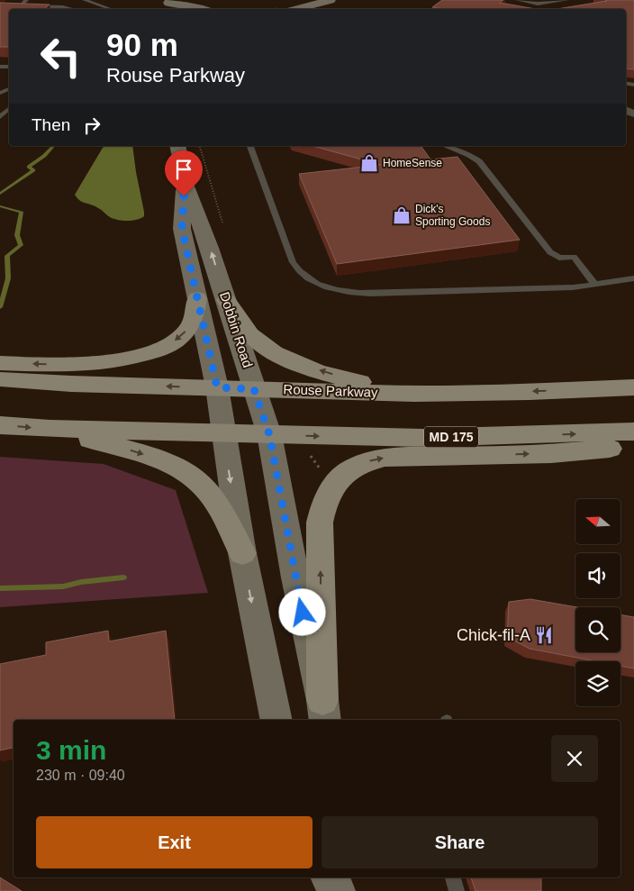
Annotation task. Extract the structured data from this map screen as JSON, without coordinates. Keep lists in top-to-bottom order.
{
  "streets": {
    "main road": ["Rouse Parkway", "MD 175"],
    "street": ["Dobbin Road"]
  },
  "crossings": [
    ["Dobbin Road", "Rouse Parkway"],
    ["Dobbin Road", "MD 175"]
  ],
  "places": {
    "shop": ["HomeSense", "Dick's Sporting Goods"],
    "restaurant": ["Chick-fil-A"]
  },
  "north": "left",
  "page": {
    "turn": ["90 m", "Rouse Parkway"],
    "then": "Then",
    "heading": ["3 min", "230 m · 09:40"],
    "buttons": ["Exit", "Share"]
  }
}
